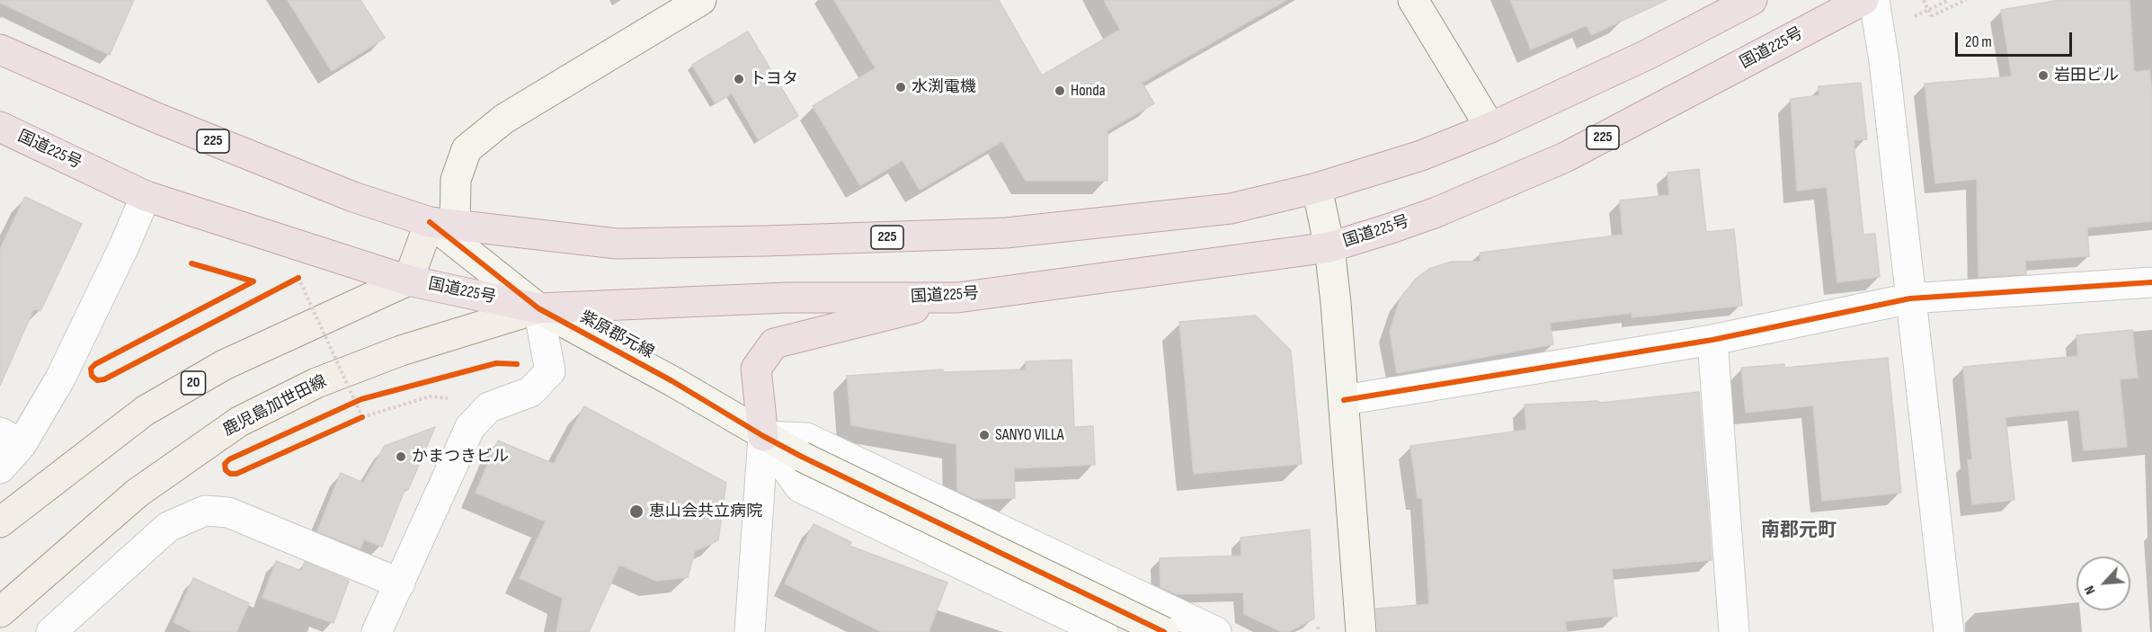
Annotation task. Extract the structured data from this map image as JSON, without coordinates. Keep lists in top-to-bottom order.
{
  "streets": {
    "highway": ["国道225号", "225"],
    "main road": ["20", "鹿児島加世田線"],
    "street": ["紫原郡元線"]
  },
  "crossings": [
    ["国道225号", "225"],
    ["国道225号", "紫原郡元線"],
    ["国道225号", "20"],
    ["国道225号", "鹿児島加世田線"],
    ["225", "紫原郡元線"],
    ["紫原郡元線", "鹿児島加世田線"]
  ],
  "districts": ["南郡元町"],
  "places": [
    "岩田ビル",
    "トヨタ",
    "水渕電機",
    "Honda",
    "SANYO VILLA",
    "かまつきビル",
    "恵山会共立病院"
  ],
  "scale_bar": "20 m",
  "north": "bottom left"
}
